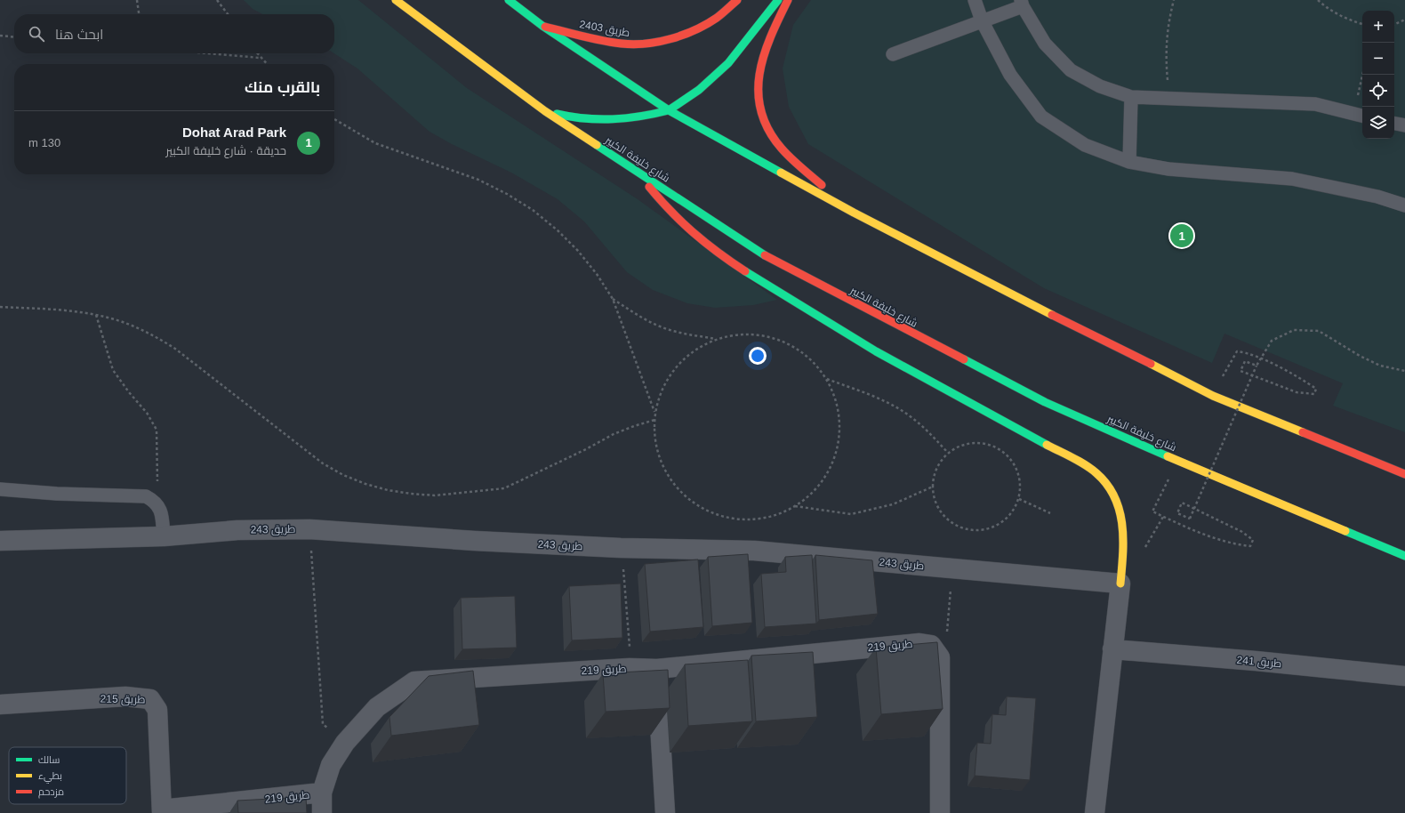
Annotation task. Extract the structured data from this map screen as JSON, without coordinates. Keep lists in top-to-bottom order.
{
  "streets": {
    "main road": ["طريق 2403", "شارع خليفة الكبير"],
    "street": [
      "طريق 243",
      "طريق 219",
      "طريق 241",
      "طريق 215"
    ]
  },
  "crossings": [
    ["طريق 219", "طريق 215"]
  ],
  "legend": ["سالك", "بطيء", "مزدحم"],
  "page": {
    "map_buttons": ["+", "−"],
    "search": "ابحث هنا",
    "heading": "بالقرب منك",
    "list": [
      {
        "mark": "1",
        "name": "Dohat Arad Park",
        "note": "حديقة · شارع خليفة الكبير",
        "value": "130 m"
      }
    ],
    "pins": "1"
  }
}
